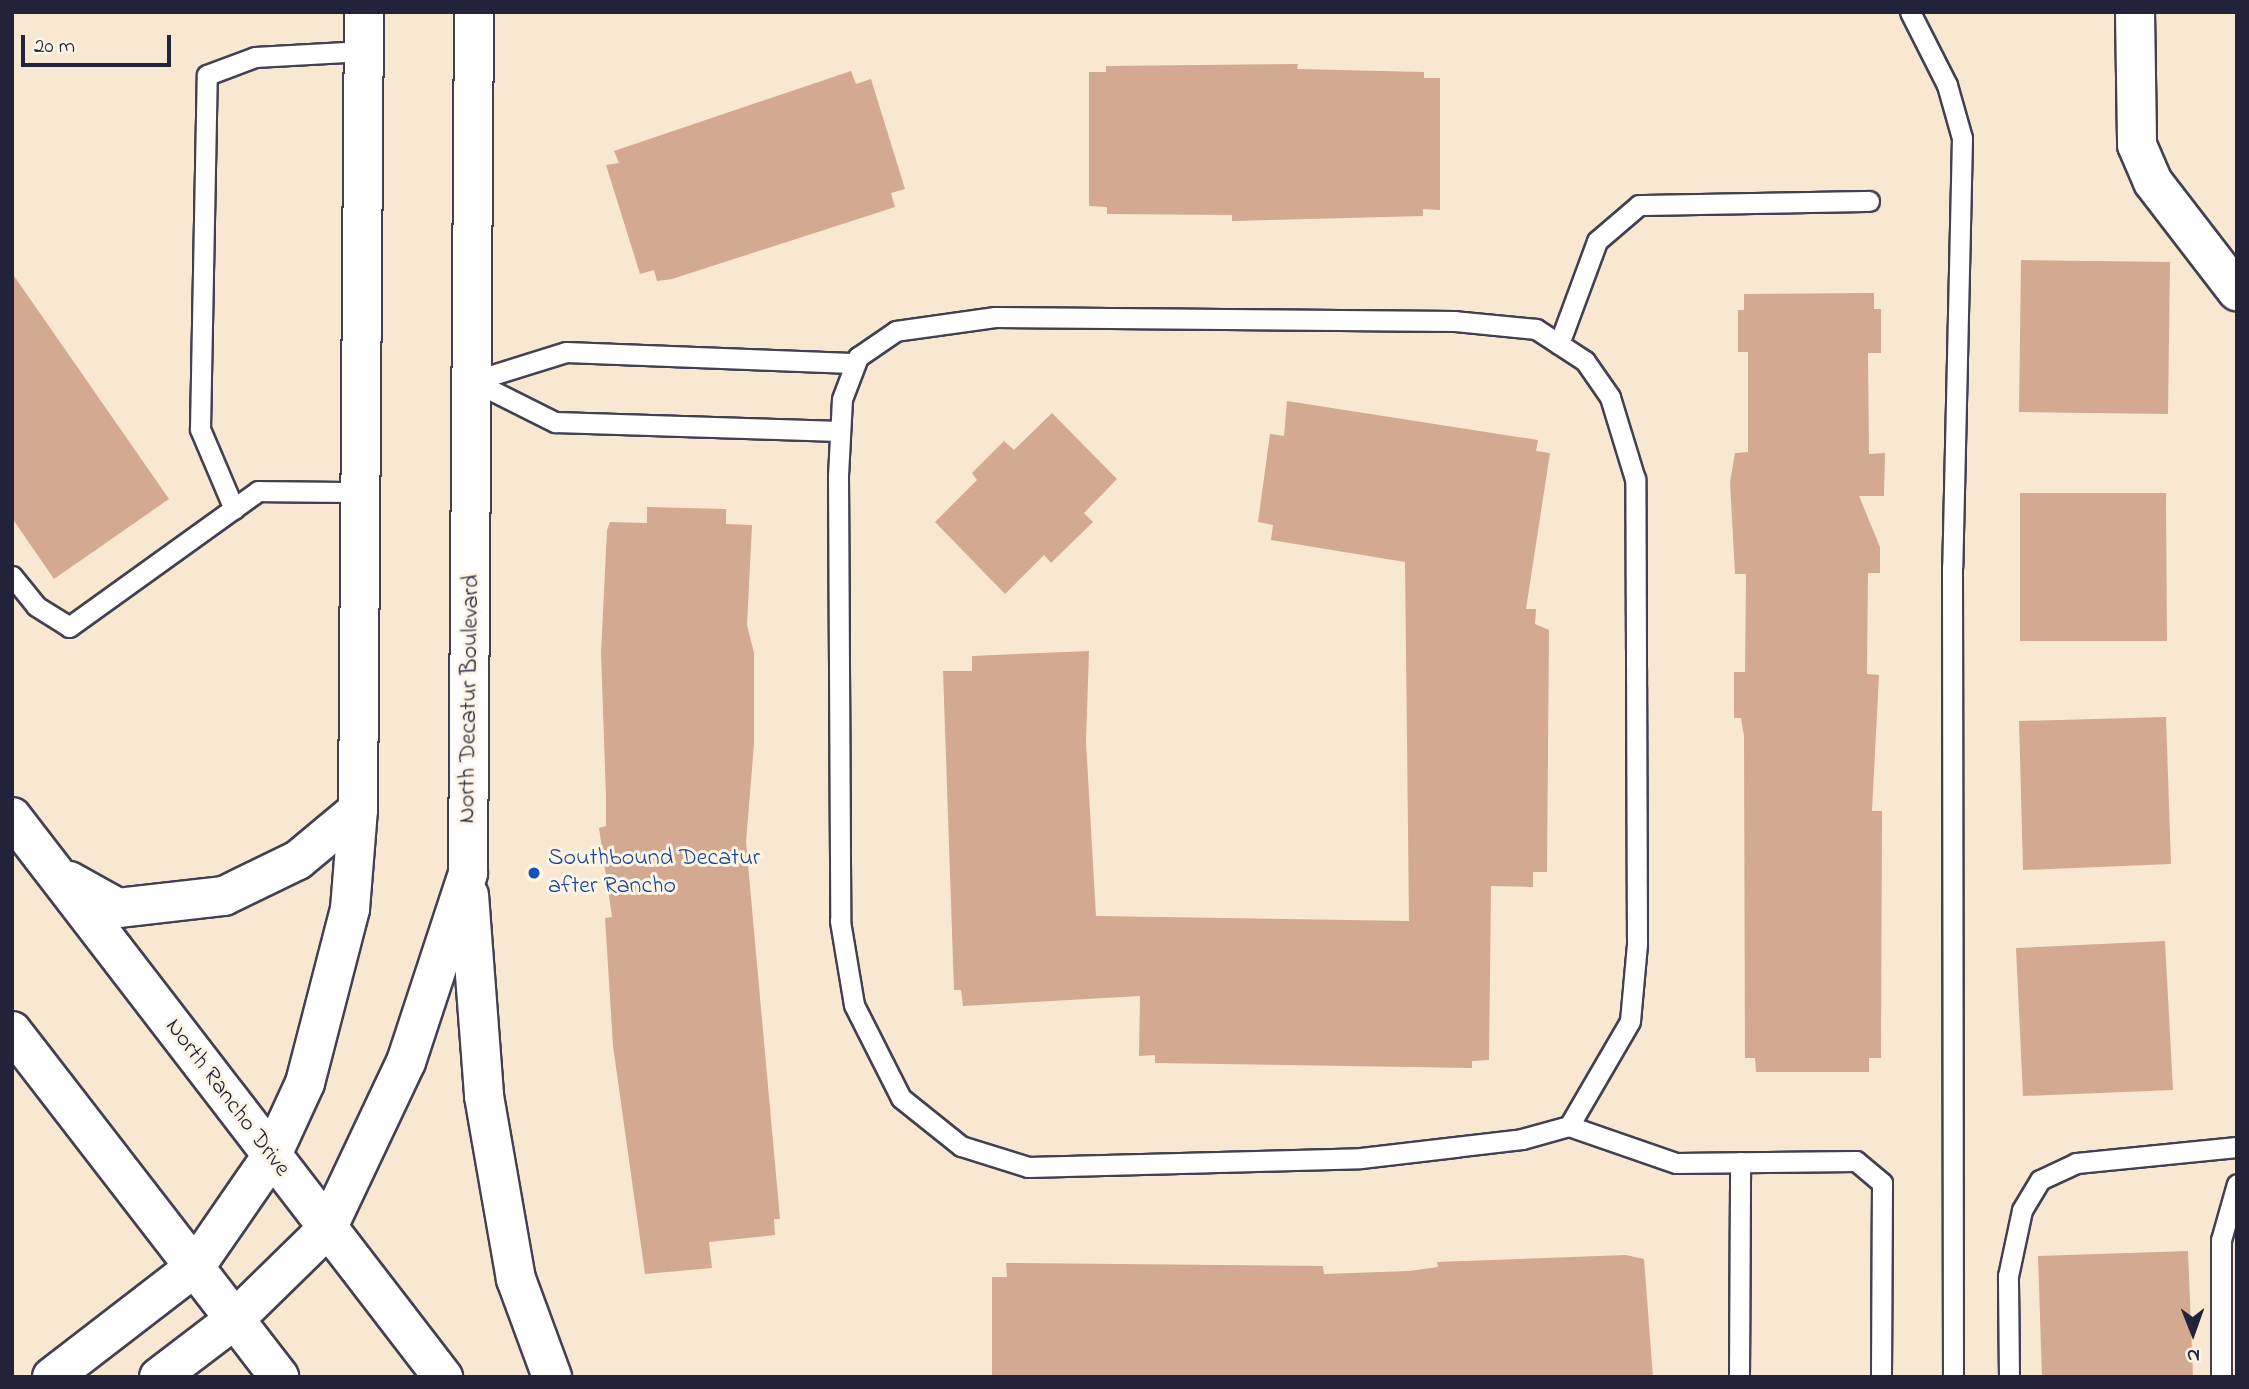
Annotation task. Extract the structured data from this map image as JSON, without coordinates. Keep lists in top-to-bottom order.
{
  "streets": {
    "main road": ["North Decatur Boulevard", "North Rancho Drive"]
  },
  "crossings": [
    ["North Decatur Boulevard", "North Rancho Drive"]
  ],
  "places": ["Southbound Decatur after Rancho"],
  "scale_bar": "20 m",
  "north": "bottom"
}
